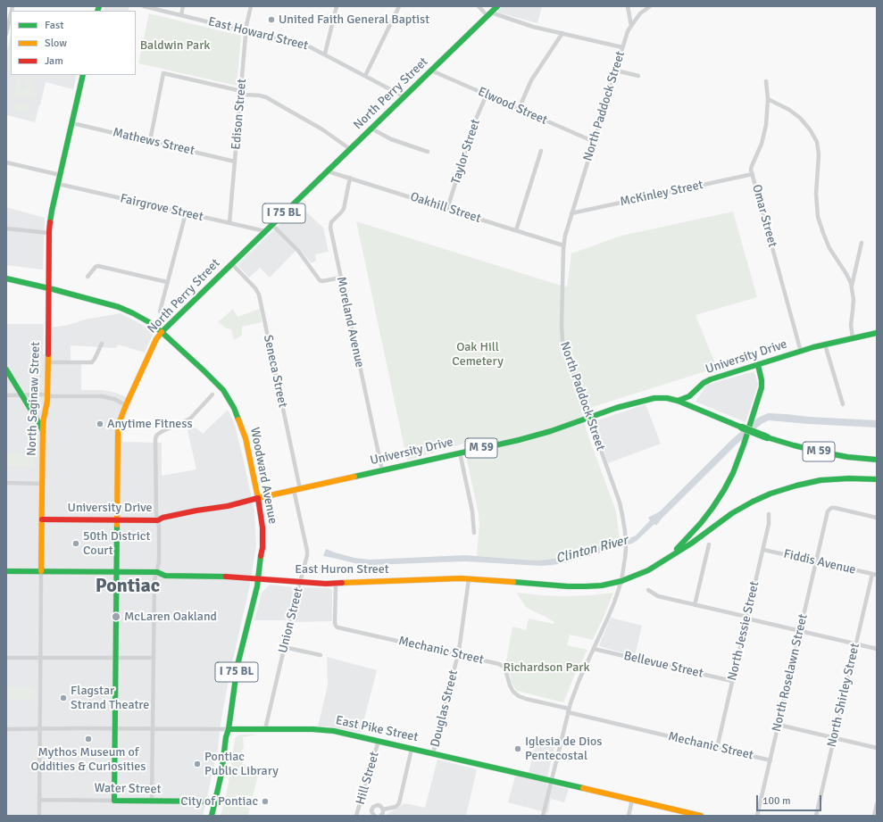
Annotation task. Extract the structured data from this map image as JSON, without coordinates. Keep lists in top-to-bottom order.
{
  "streets": {
    "main road": [
      "North Perry Street",
      "I 75 BL",
      "University Drive",
      "North Saginaw Street",
      "M 59",
      "Woodward Avenue",
      "East Huron Street",
      "East Pike Street",
      "Water Street"
    ],
    "street": [
      "East Howard Street",
      "Elwood Street",
      "North Paddock Street",
      "Edison Street",
      "Mathews Street",
      "Taylor Street",
      "McKinley Street",
      "Fairgrove Street",
      "Oakhill Street",
      "Omar Street",
      "Moreland Avenue",
      "Seneca Street",
      "Fiddis Avenue",
      "Union Street",
      "North Jessie Street",
      "Mechanic Street",
      "Bellevue Street",
      "North Roselawn Street",
      "North Shirley Street",
      "Douglas Street",
      "Hill Street"
    ]
  },
  "crossings": [
    ["East Howard Street", "North Perry Street"],
    ["East Howard Street", "Edison Street"],
    ["North Perry Street", "Elwood Street"],
    ["North Perry Street", "Fairgrove Street"],
    ["North Perry Street", "Oakhill Street"],
    ["North Perry Street", "University Drive"],
    ["North Perry Street", "Seneca Street"],
    ["North Perry Street", "Woodward Avenue"],
    ["North Perry Street", "East Huron Street"],
    ["North Perry Street", "East Pike Street"],
    ["North Perry Street", "Water Street"],
    ["Elwood Street", "North Paddock Street"],
    ["Elwood Street", "Taylor Street"],
    ["North Paddock Street", "McKinley Street"],
    ["North Paddock Street", "Oakhill Street"],
    ["North Paddock Street", "University Drive"],
    ["North Paddock Street", "M 59"],
    ["North Paddock Street", "East Huron Street"],
    ["North Paddock Street", "Mechanic Street"],
    ["North Paddock Street", "Bellevue Street"],
    ["North Paddock Street", "East Pike Street"],
    ["Edison Street", "Mathews Street"],
    ["Edison Street", "Fairgrove Street"],
    ["Mathews Street", "North Saginaw Street"],
    ["Taylor Street", "Oakhill Street"],
    ["McKinley Street", "Omar Street"],
    ["Fairgrove Street", "North Saginaw Street"],
    ["Oakhill Street", "Moreland Avenue"],
    ["Omar Street", "University Drive"],
    ["Moreland Avenue", "University Drive"],
    ["University Drive", "Seneca Street"],
    ["University Drive", "North Saginaw Street"],
    ["University Drive", "M 59"],
    ["University Drive", "Woodward Avenue"],
    ["University Drive", "Union Street"],
    ["Seneca Street", "Union Street"],
    ["North Saginaw Street", "M 59"],
    ["North Saginaw Street", "Woodward Avenue"],
    ["North Saginaw Street", "East Huron Street"],
    ["North Saginaw Street", "East Pike Street"],
    ["North Saginaw Street", "Water Street"],
    ["M 59", "East Huron Street"],
    ["Woodward Avenue", "East Huron Street"],
    ["Woodward Avenue", "East Pike Street"],
    ["Woodward Avenue", "Water Street"],
    ["Fiddis Avenue", "North Jessie Street"],
    ["Fiddis Avenue", "North Roselawn Street"],
    ["Fiddis Avenue", "North Shirley Street"],
    ["East Huron Street", "Union Street"],
    ["East Huron Street", "Mechanic Street"],
    ["East Huron Street", "Douglas Street"],
    ["Union Street", "East Pike Street"],
    ["North Jessie Street", "Mechanic Street"],
    ["North Jessie Street", "Bellevue Street"],
    ["Mechanic Street", "North Roselawn Street"],
    ["Mechanic Street", "Douglas Street"],
    ["Douglas Street", "East Pike Street"],
    ["East Pike Street", "Hill Street"]
  ],
  "districts": ["Pontiac"],
  "water": ["Clinton River"],
  "parks": ["Baldwin Park", "Oak Hill Cemetery", "Richardson Park"],
  "places": [
    "United Faith General Baptist",
    "Anytime Fitness",
    "50th District Court",
    "McLaren Oakland",
    "Flagstar Strand Theatre",
    "Mythos Museum of Oddities & Curiosities",
    "Iglesia de Dios Pentecostal",
    "Pontiac Public Library",
    "City of Pontiac"
  ],
  "legend": ["Fast", "Slow", "Jam"],
  "scale_bar": "100 m"
}
